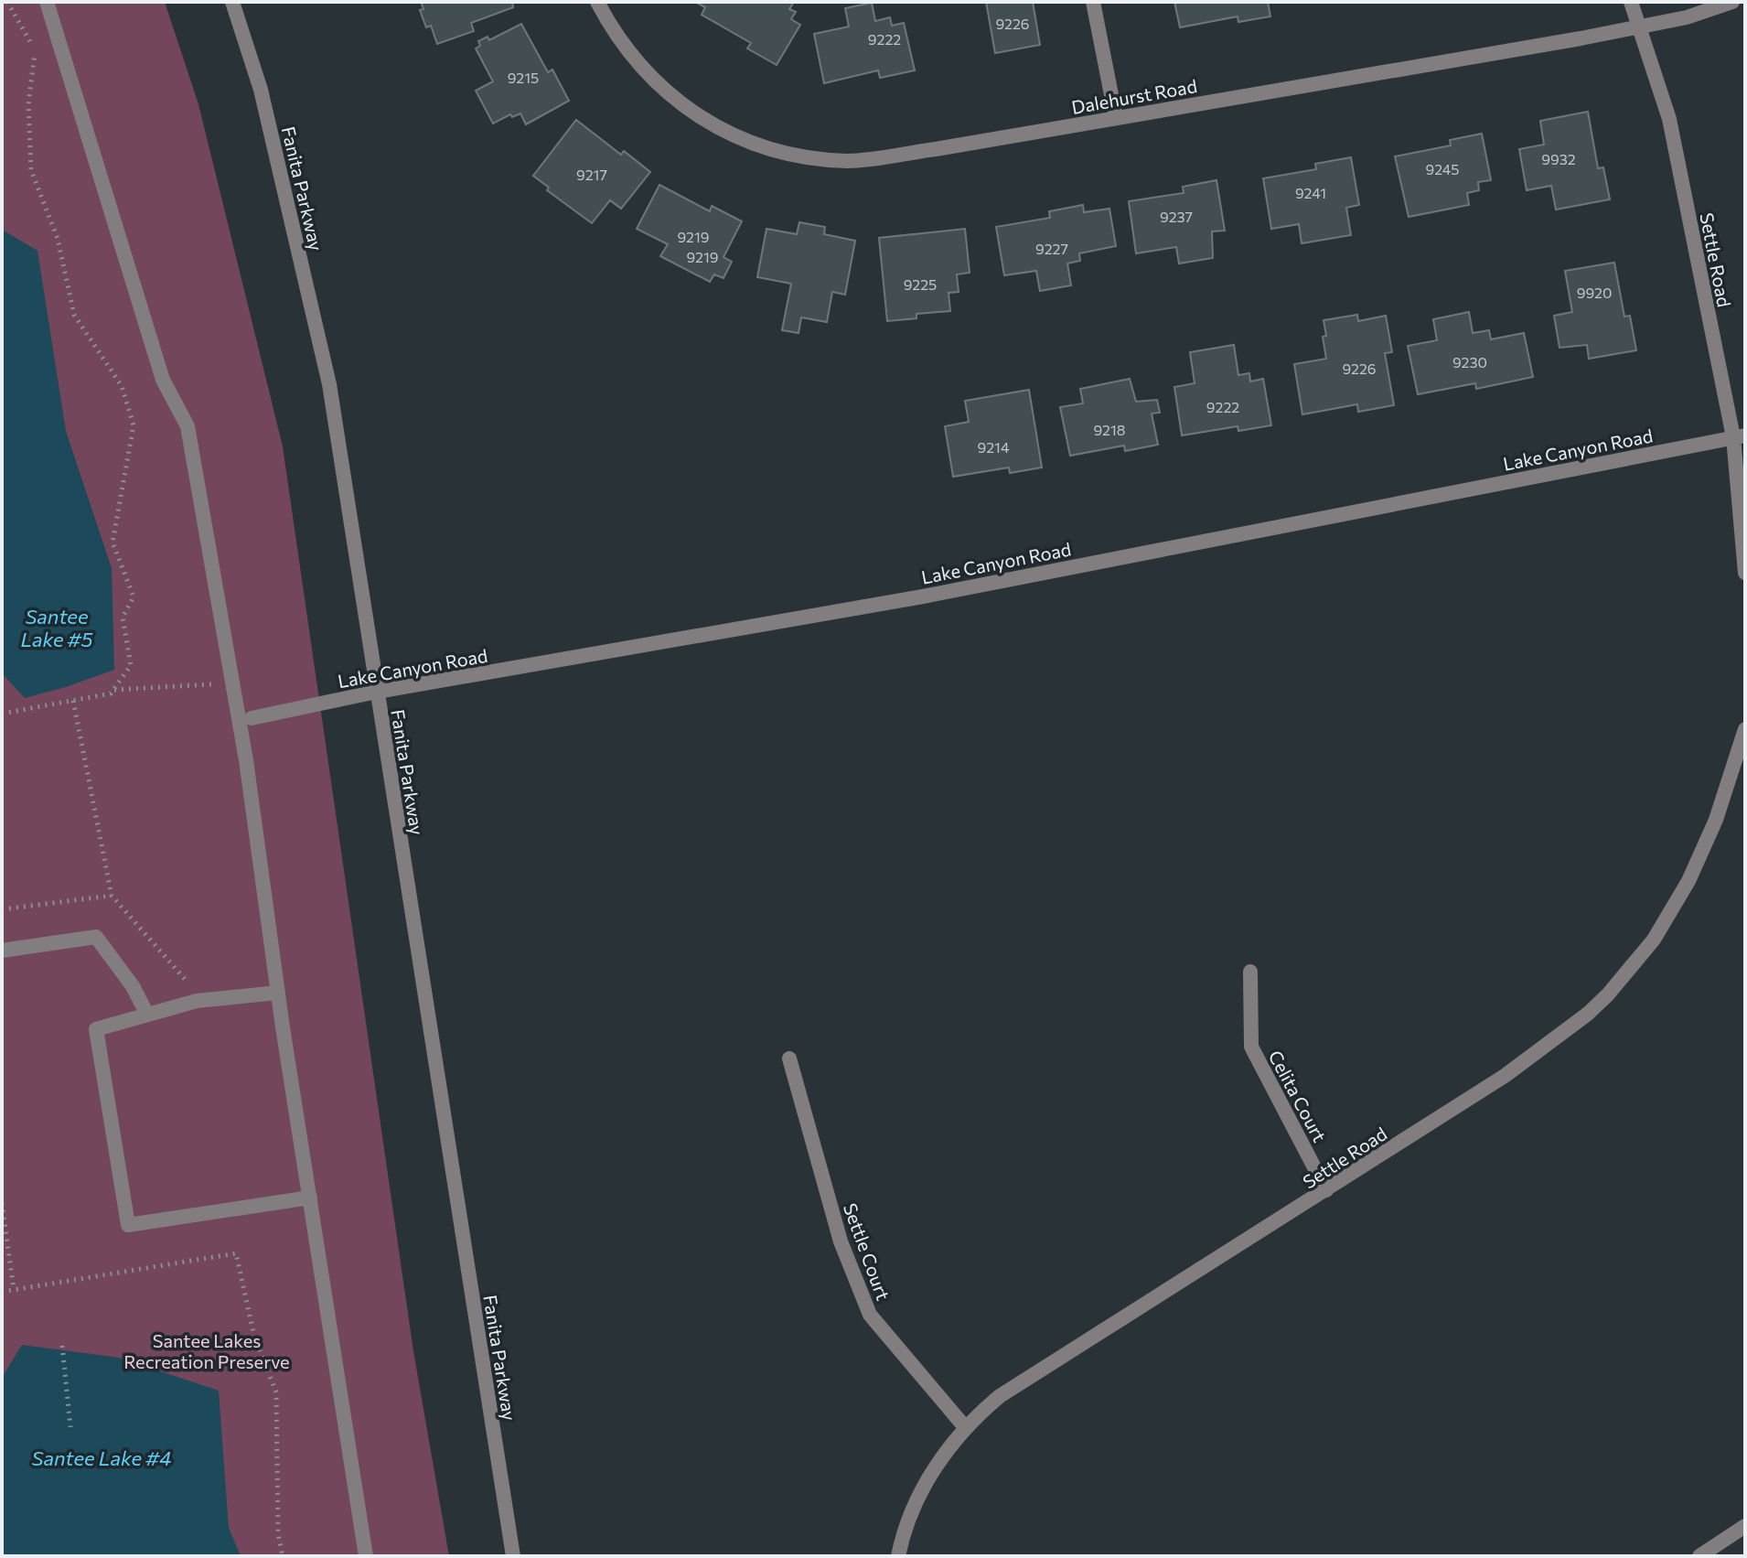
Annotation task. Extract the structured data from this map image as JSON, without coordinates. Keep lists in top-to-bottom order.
{
  "streets": {
    "street": [
      "Dalehurst Road",
      "Fanita Parkway",
      "Settle Road",
      "Lake Canyon Road",
      "Celita Court",
      "Settle Court"
    ]
  },
  "crossings": [
    ["Dalehurst Road", "Settle Road"],
    ["Fanita Parkway", "Lake Canyon Road"],
    ["Settle Road", "Lake Canyon Road"],
    ["Settle Road", "Celita Court"],
    ["Settle Road", "Settle Court"]
  ],
  "water": ["Santee Lake #5", "Santee Lake #4"],
  "parks": ["Santee Lakes Recreation Preserve"],
  "house_numbers": [
    "9226",
    "9222",
    "9215",
    "9932",
    "9245",
    "9217",
    "9241",
    "9237",
    "9219",
    "9227",
    "9219",
    "9225",
    "9920",
    "9230",
    "9226",
    "9222",
    "9218",
    "9214"
  ]
}
